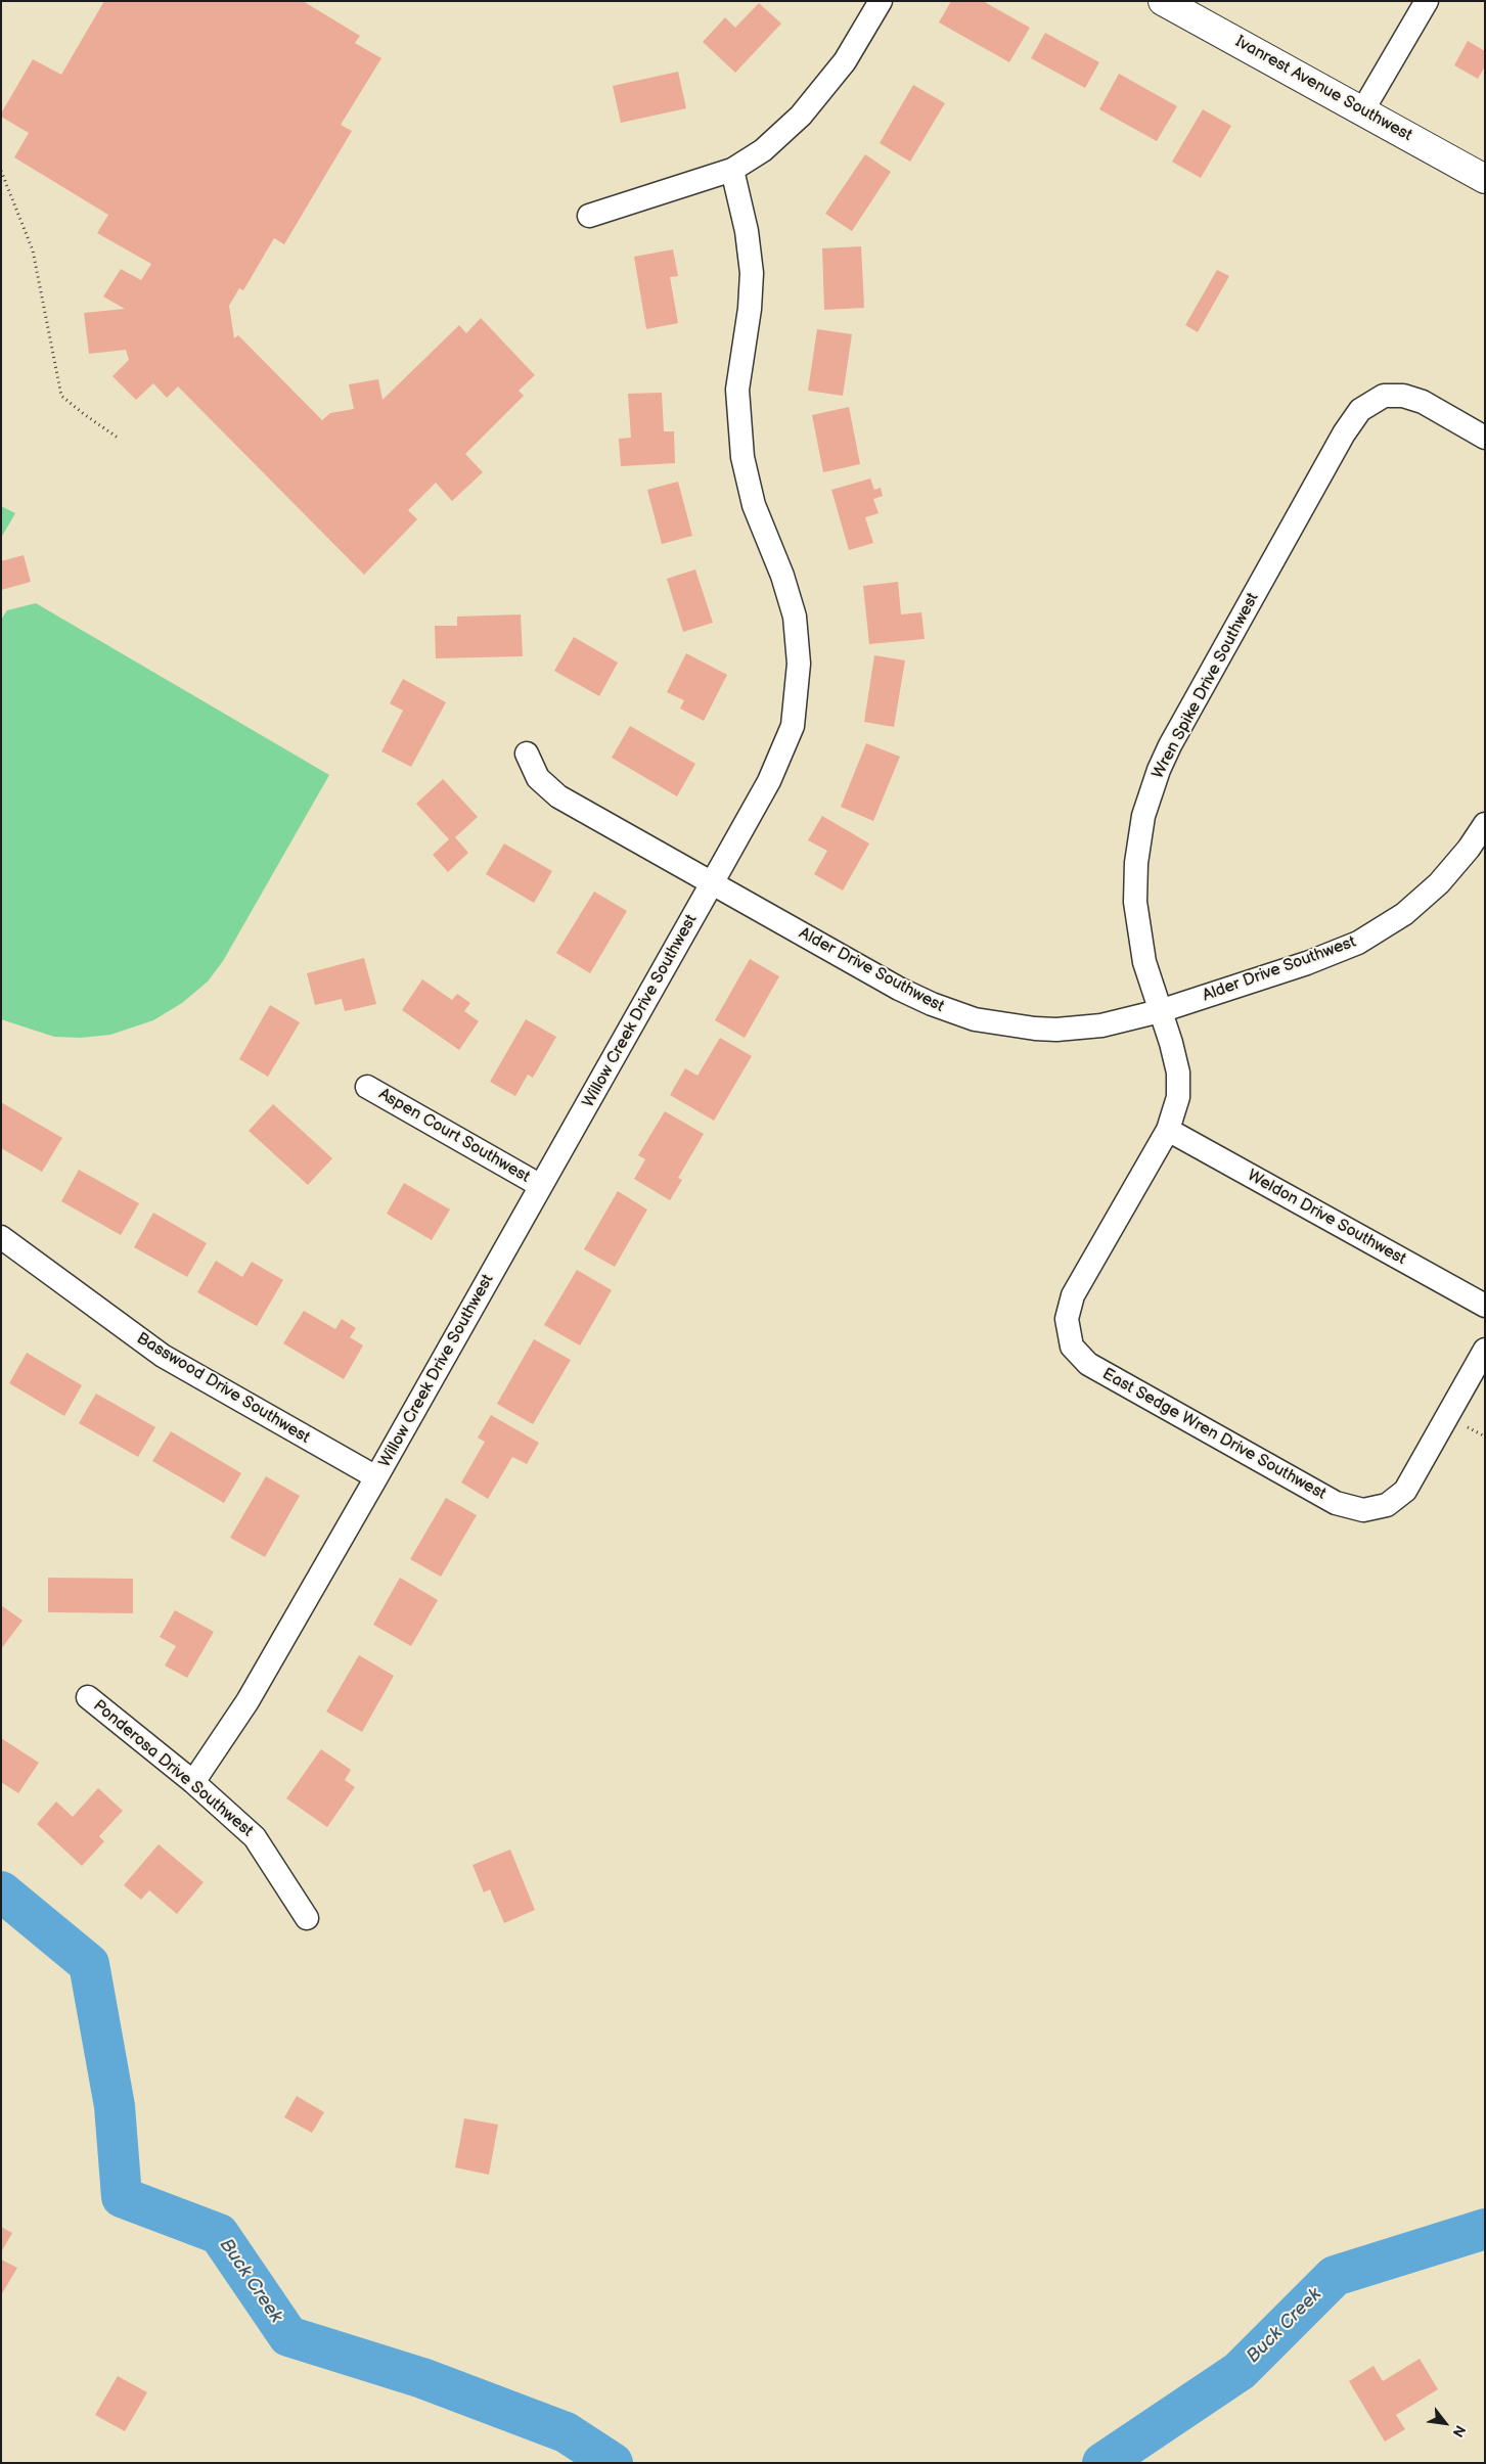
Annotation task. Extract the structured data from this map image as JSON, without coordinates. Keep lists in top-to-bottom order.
{
  "streets": {
    "street": [
      "Ivanrest Avenue Southwest",
      "Wren Spike Drive Southwest",
      "Alder Drive Southwest",
      "Willow Creek Drive Southwest",
      "Aspen Court Southwest",
      "Weldon Drive Southwest",
      "Basswood Drive Southwest",
      "East Sedge Wren Drive Southwest",
      "Ponderosa Drive Southwest"
    ]
  },
  "crossings": [
    ["Wren Spike Drive Southwest", "Alder Drive Southwest"],
    ["Wren Spike Drive Southwest", "Weldon Drive Southwest"],
    ["Wren Spike Drive Southwest", "East Sedge Wren Drive Southwest"],
    ["Alder Drive Southwest", "Willow Creek Drive Southwest"],
    ["Willow Creek Drive Southwest", "Aspen Court Southwest"],
    ["Willow Creek Drive Southwest", "Basswood Drive Southwest"],
    ["Willow Creek Drive Southwest", "Ponderosa Drive Southwest"]
  ],
  "water": ["Buck Creek"],
  "north": "bottom right"
}
